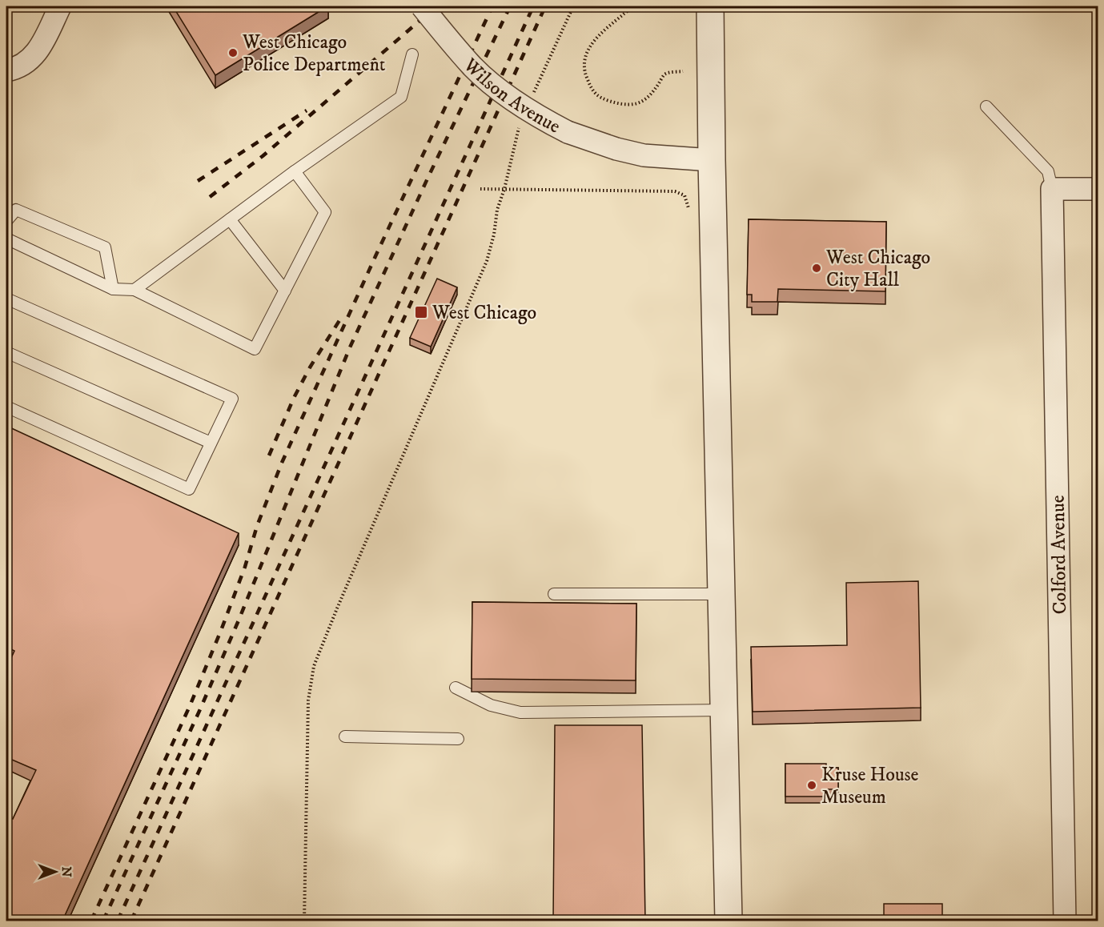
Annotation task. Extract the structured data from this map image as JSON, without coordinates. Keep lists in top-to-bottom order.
{
  "streets": {
    "street": ["Wilson Avenue", "Colford Avenue"]
  },
  "places": {
    "other": ["West Chicago Police Department", "West Chicago City Hall", "Kruse House Museum"],
    "transit": ["West Chicago"]
  },
  "north": "right"
}
